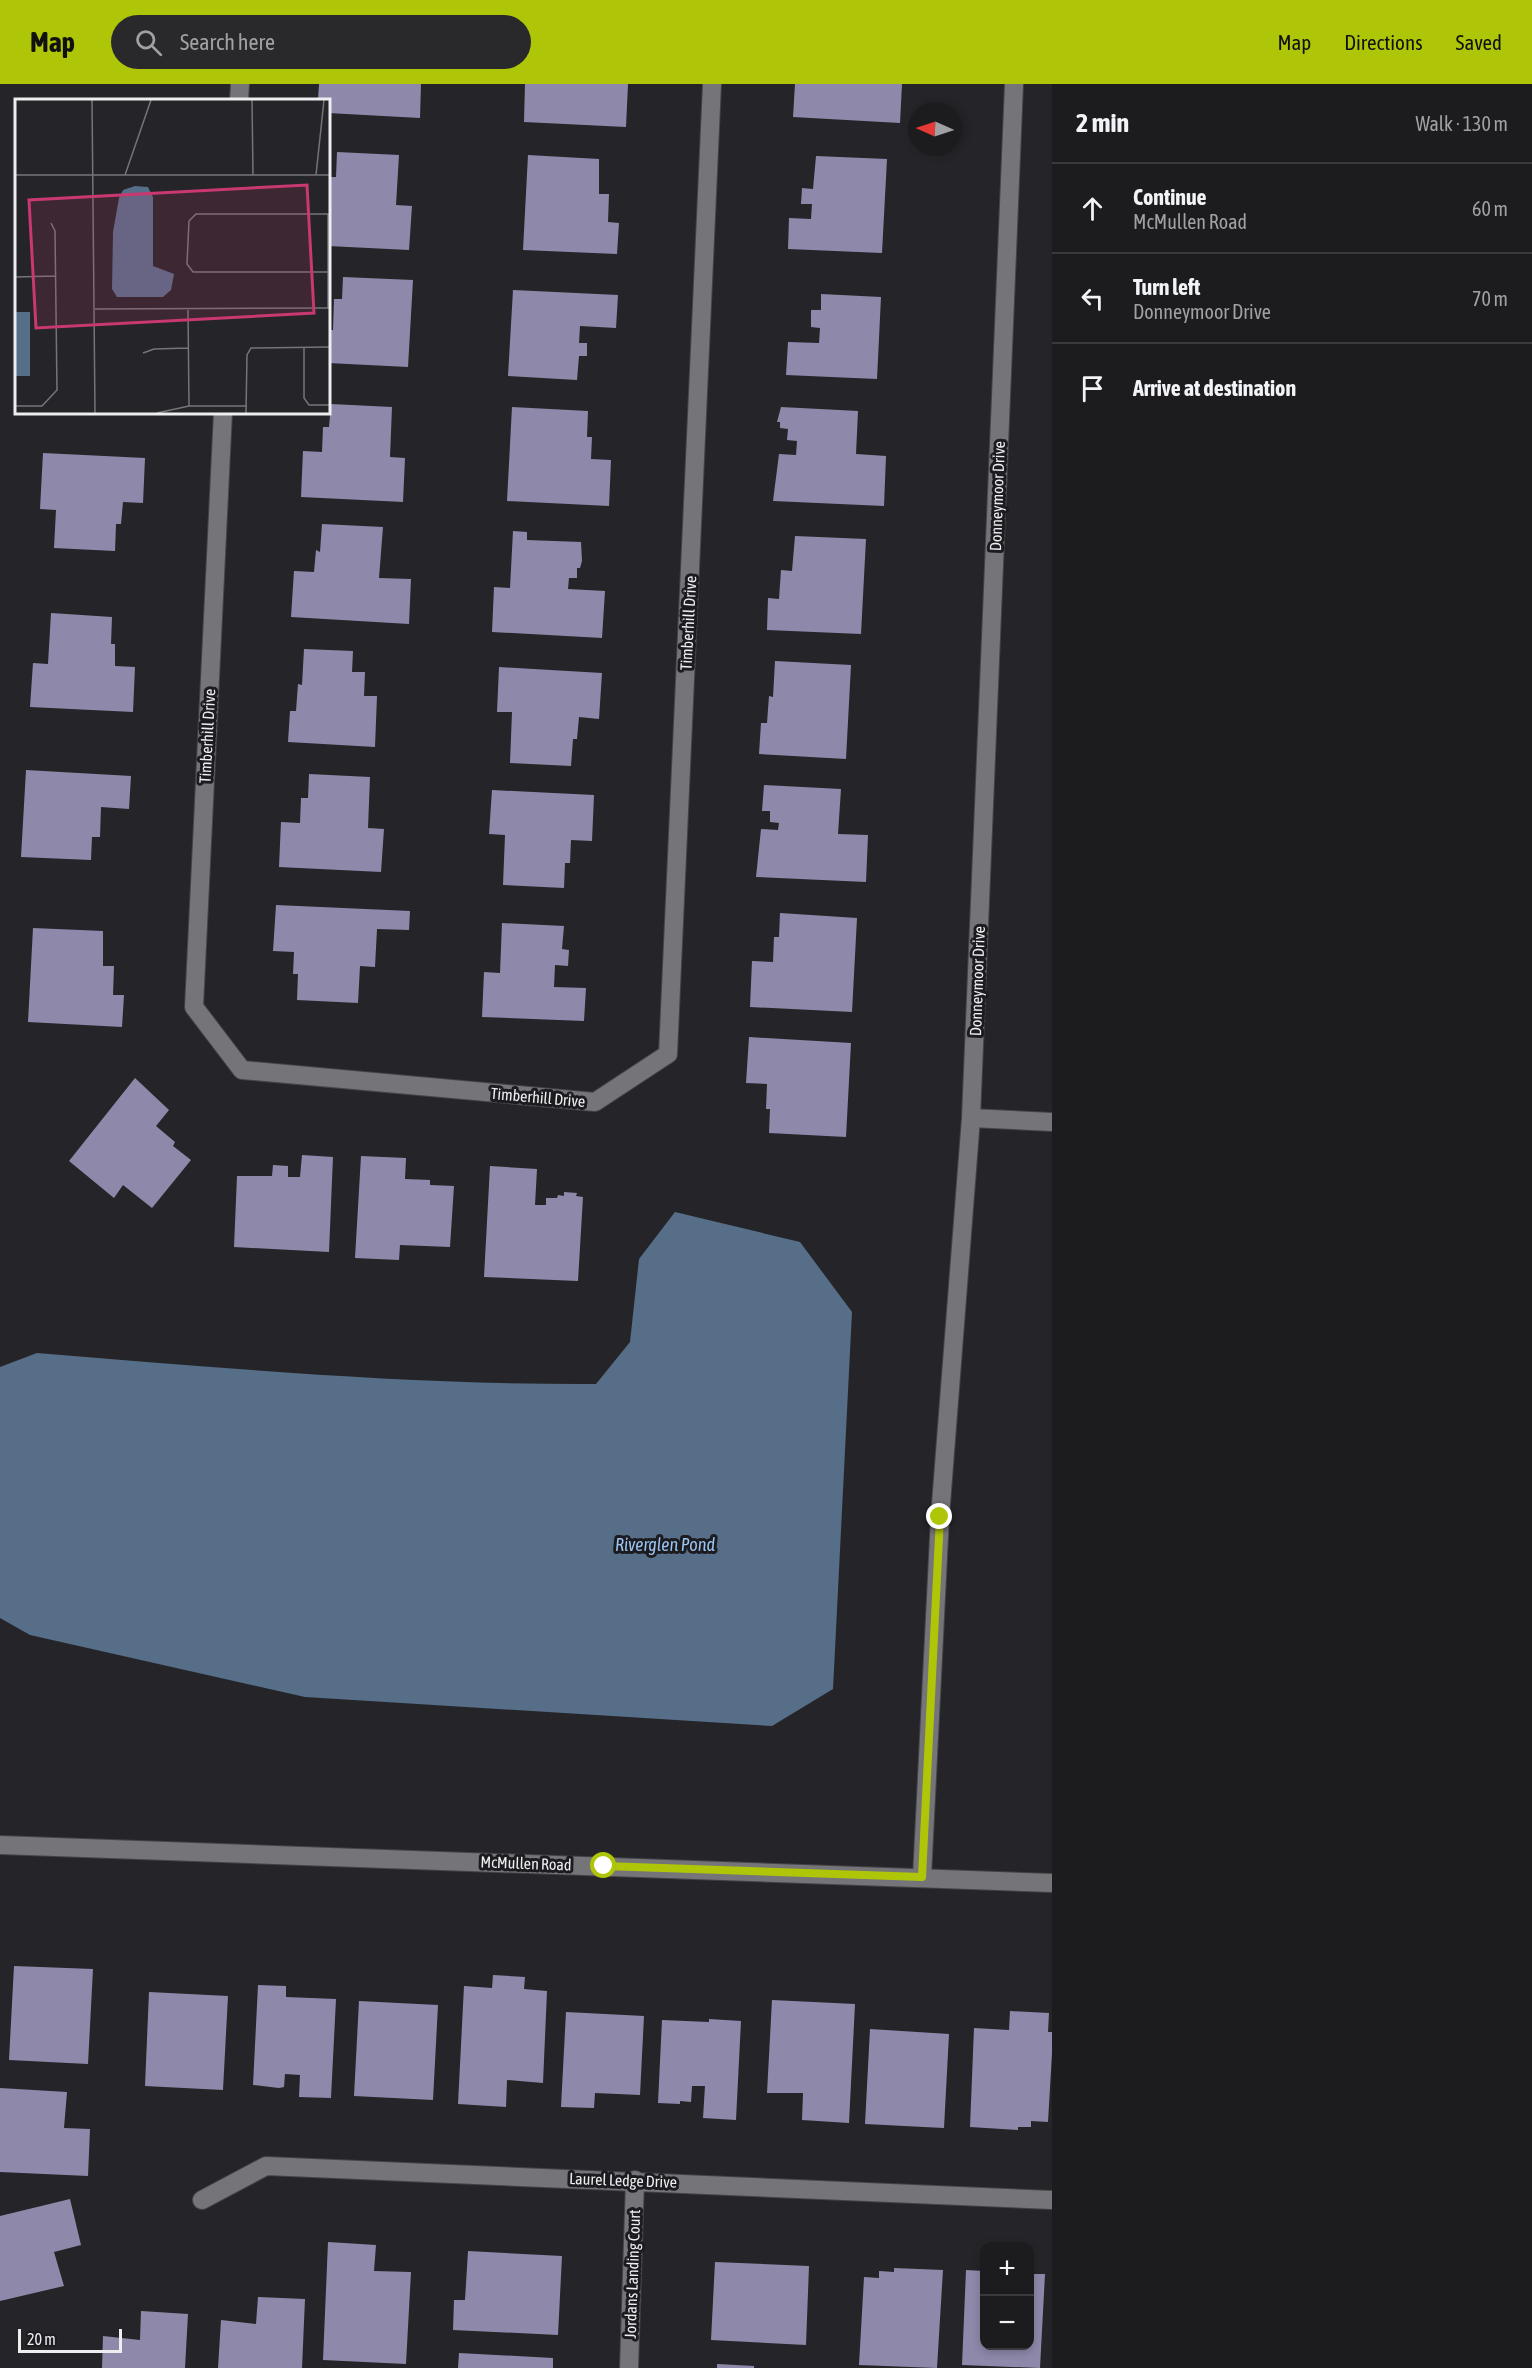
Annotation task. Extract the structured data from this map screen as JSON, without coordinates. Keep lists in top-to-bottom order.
{
  "streets": {
    "street": [
      "Donneymoor Drive",
      "Timberhill Drive",
      "McMullen Road",
      "Laurel Ledge Drive",
      "Jordans Landing Court"
    ]
  },
  "crossings": [
    ["Donneymoor Drive", "McMullen Road"],
    ["Laurel Ledge Drive", "Jordans Landing Court"]
  ],
  "water": ["Riverglen Pond"],
  "scale_bar": "20 m",
  "north": "left",
  "page": {
    "header": "Map",
    "search": "Search here",
    "nav": ["Map", "Directions", "Saved"],
    "heading": ["2 min", "Walk · 130 m"],
    "list": [
      ["Continue", "McMullen Road", "60 m"],
      ["Turn left", "Donneymoor Drive", "70 m"],
      "Arrive at destination"
    ],
    "map_buttons": ["+", "−"],
    "scale": "20 m"
  }
}
